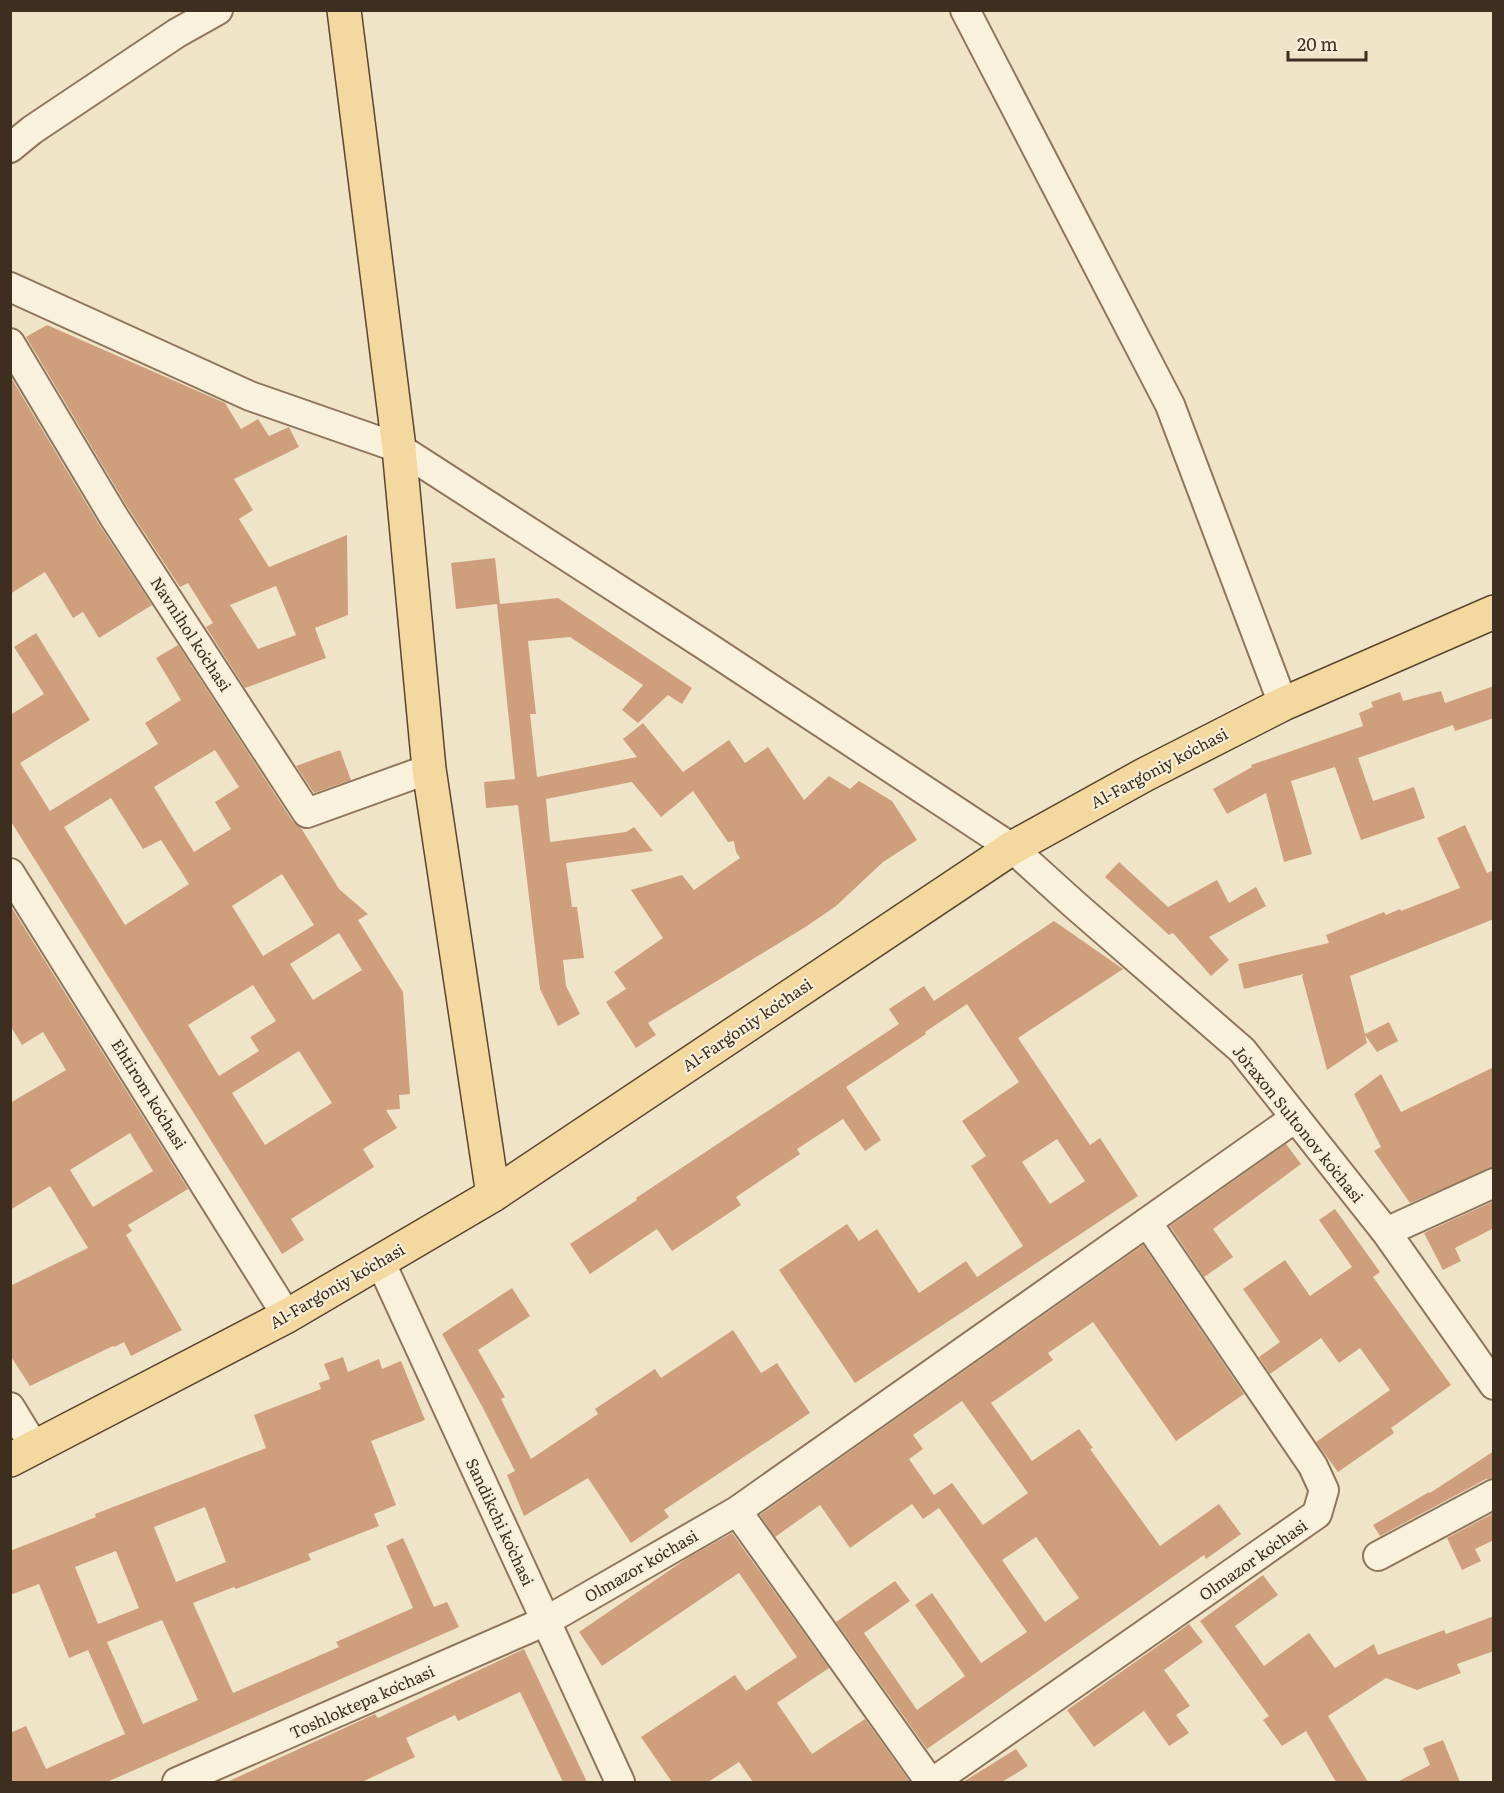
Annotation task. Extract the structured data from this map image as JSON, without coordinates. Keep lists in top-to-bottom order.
{
  "streets": {
    "main road": ["Al-Fargʻoniy koʻchasi"],
    "street": [
      "Navnihol koʻchasi",
      "Ehtirom koʻchasi",
      "Joʻraxon Sultonov koʻchasi",
      "Sandikchi koʻchasi",
      "Olmazor koʻchasi",
      "Toshloktepa koʻchasi"
    ]
  },
  "crossings": [
    ["Al-Fargʻoniy koʻchasi", "Ehtirom koʻchasi"],
    ["Al-Fargʻoniy koʻchasi", "Joʻraxon Sultonov koʻchasi"],
    ["Al-Fargʻoniy koʻchasi", "Sandikchi koʻchasi"],
    ["Joʻraxon Sultonov koʻchasi", "Olmazor koʻchasi"],
    ["Sandikchi koʻchasi", "Olmazor koʻchasi"],
    ["Sandikchi koʻchasi", "Toshloktepa koʻchasi"],
    ["Olmazor koʻchasi", "Toshloktepa koʻchasi"]
  ],
  "scale_bar": "20 m"
}
